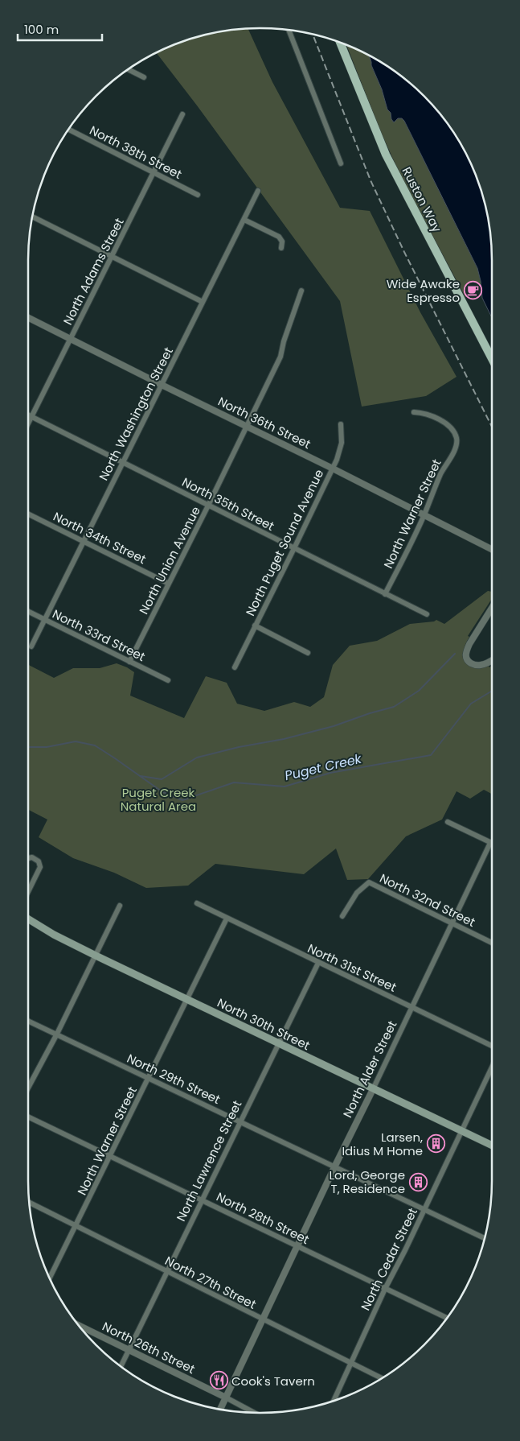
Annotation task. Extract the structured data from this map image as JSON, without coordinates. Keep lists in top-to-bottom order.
{
  "streets": {
    "main road": ["Ruston Way", "North 30th Street"],
    "street": [
      "North 38th Street",
      "North Adams Street",
      "North Washington Street",
      "North 36th Street",
      "North 35th Street",
      "North Warner Street",
      "North 34th Street",
      "North Puget Sound Avenue",
      "North Union Avenue",
      "North 33rd Street",
      "North 32nd Street",
      "North 31st Street",
      "North Alder Street",
      "North 29th Street",
      "North Lawrence Street",
      "North 28th Street",
      "North Cedar Street",
      "North 27th Street",
      "North 26th Street"
    ]
  },
  "crossings": [
    ["North 38th Street", "North Adams Street"],
    ["North Adams Street", "North 36th Street"],
    ["North Adams Street", "North 35th Street"],
    ["North Washington Street", "North 36th Street"],
    ["North Washington Street", "North 35th Street"],
    ["North Washington Street", "North 34th Street"],
    ["North Washington Street", "North 33rd Street"],
    ["North 36th Street", "North Warner Street"],
    ["North 36th Street", "North Puget Sound Avenue"],
    ["North 36th Street", "North Union Avenue"],
    ["North 35th Street", "North Warner Street"],
    ["North 35th Street", "North Puget Sound Avenue"],
    ["North 35th Street", "North Union Avenue"],
    ["North Warner Street", "North 31st Street"],
    ["North Warner Street", "North 30th Street"],
    ["North Warner Street", "North 29th Street"],
    ["North Warner Street", "North 28th Street"],
    ["North Warner Street", "North 27th Street"],
    ["North 34th Street", "North Union Avenue"],
    ["North Union Avenue", "North 33rd Street"],
    ["North 32nd Street", "North Alder Street"],
    ["North 31st Street", "North Alder Street"],
    ["North 31st Street", "North Lawrence Street"],
    ["North 30th Street", "North Alder Street"],
    ["North 30th Street", "North Lawrence Street"],
    ["North 30th Street", "North Cedar Street"],
    ["North Alder Street", "North 29th Street"],
    ["North Alder Street", "North 28th Street"],
    ["North Alder Street", "North 27th Street"],
    ["North Alder Street", "North 26th Street"],
    ["North 29th Street", "North Lawrence Street"],
    ["North 29th Street", "North Cedar Street"],
    ["North Lawrence Street", "North 28th Street"],
    ["North Lawrence Street", "North 27th Street"],
    ["North Lawrence Street", "North 26th Street"],
    ["North 28th Street", "North Cedar Street"],
    ["North Cedar Street", "North 27th Street"]
  ],
  "water": ["Puget Creek"],
  "parks": ["Puget Creek Natural Area"],
  "places": {
    "cafe": ["Wide Awake Espresso"],
    "building": ["Larsen, Idius M Home", "Lord, George T, Residence"],
    "restaurant": ["Cook's Tavern"]
  },
  "scale_bar": "100 m"
}
